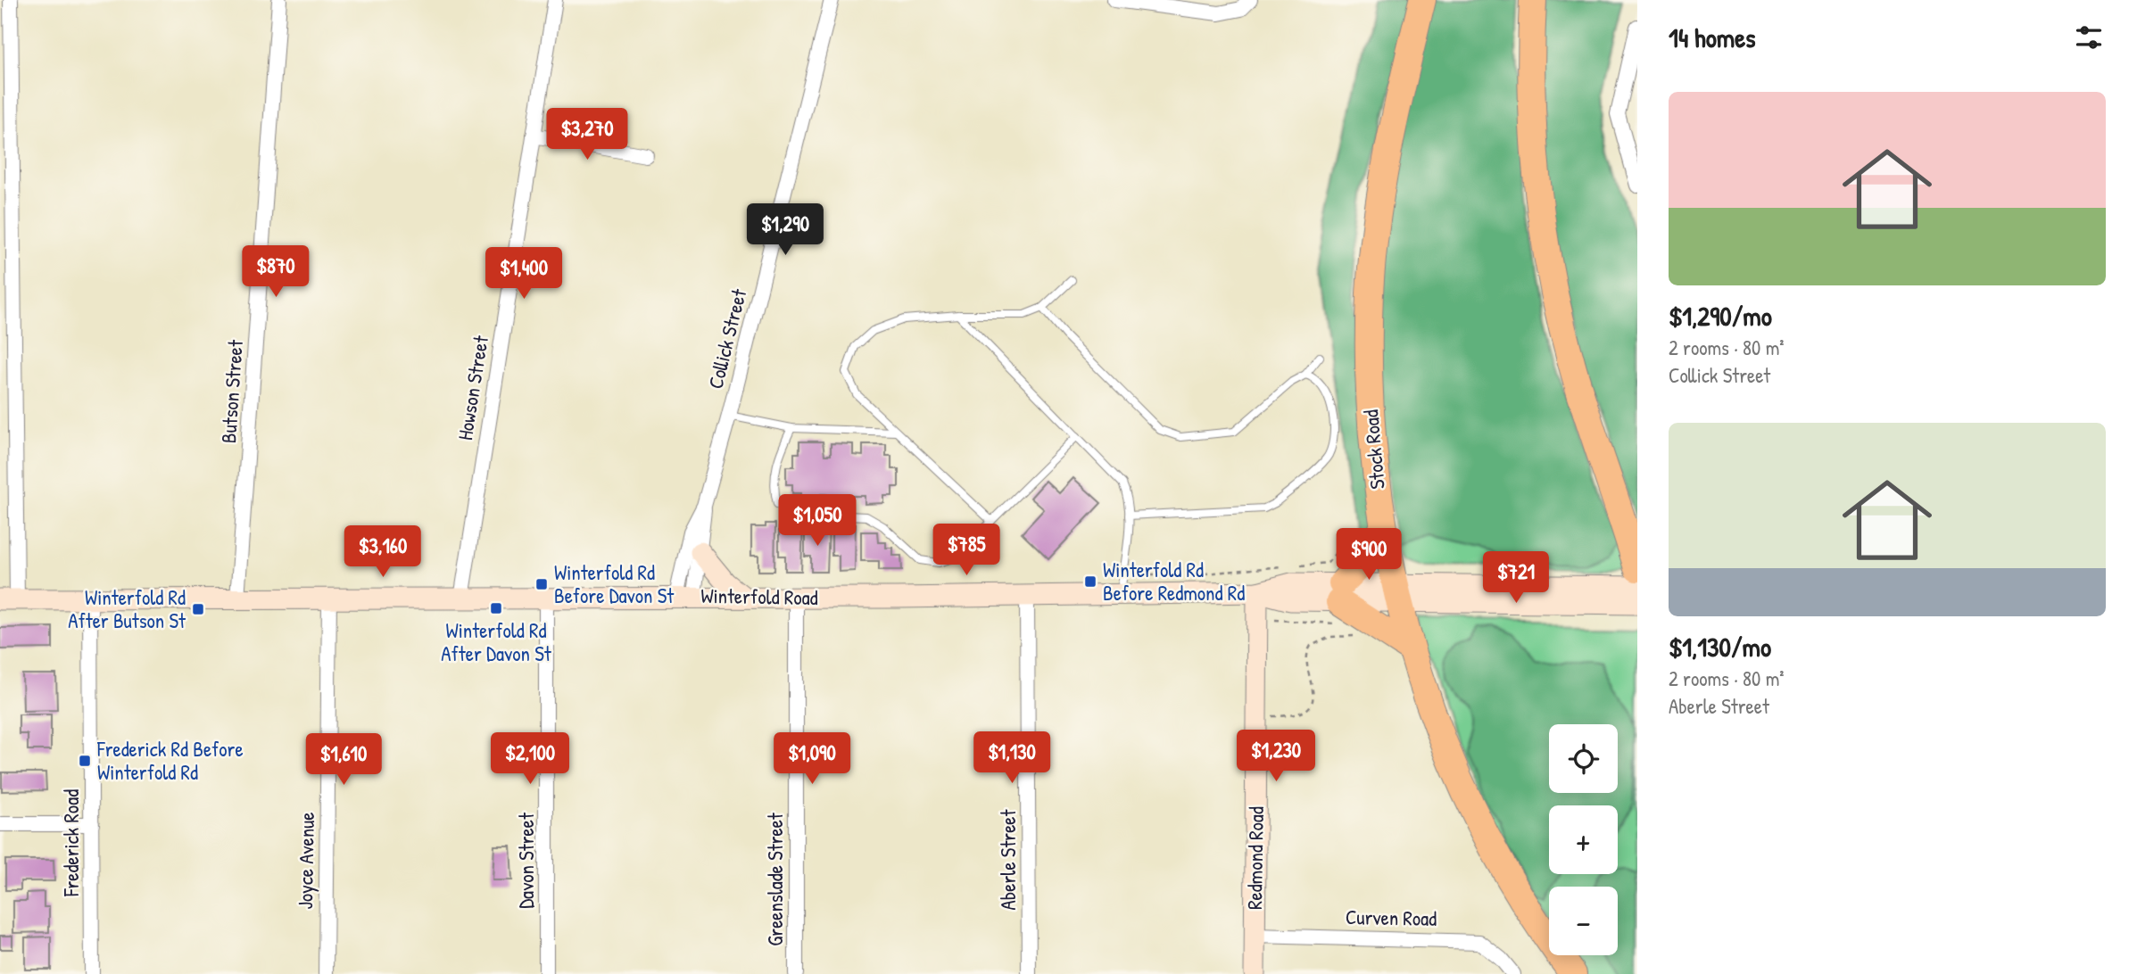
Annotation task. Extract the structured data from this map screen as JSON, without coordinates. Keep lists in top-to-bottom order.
{
  "streets": {
    "highway": ["Stock Road"],
    "main road": ["Winterfold Road", "Redmond Road"],
    "street": [
      "Collick Street",
      "Howson Street",
      "Butson Street",
      "Frederick Road",
      "Aberle Street",
      "Joyce Avenue",
      "Davon Street",
      "Greenslade Street",
      "Curven Road"
    ]
  },
  "crossings": [
    ["Collick Street", "Winterfold Road"],
    ["Howson Street", "Winterfold Road"],
    ["Butson Street", "Winterfold Road"],
    ["Stock Road", "Winterfold Road"],
    ["Winterfold Road", "Frederick Road"],
    ["Winterfold Road", "Redmond Road"],
    ["Winterfold Road", "Aberle Street"],
    ["Winterfold Road", "Joyce Avenue"],
    ["Winterfold Road", "Davon Street"],
    ["Winterfold Road", "Greenslade Street"],
    ["Redmond Road", "Curven Road"]
  ],
  "places": {
    "transit": [
      "Winterfold Rd Before Redmond Rd",
      "Winterfold Rd Before Davon St",
      "Winterfold Rd After Davon St",
      "Winterfold Rd After Butson St",
      "Frederick Rd Before Winterfold Rd"
    ]
  },
  "page": {
    "heading": "14 homes",
    "list": [
      {
        "name": "$1,290/mo",
        "note": "2 rooms · 80 m² · Collick Street"
      },
      {
        "name": "$1,130/mo",
        "note": "2 rooms · 80 m² · Aberle Street"
      }
    ],
    "price": [
      "$3,270",
      "$1,290",
      "$870",
      "$1,400",
      "$1,050",
      "$785",
      "$3,160",
      "$900",
      "$721",
      "$1,230",
      "$1,130",
      "$2,100",
      "$1,090",
      "$1,610"
    ],
    "map_buttons": ["+", "−"]
  }
}
